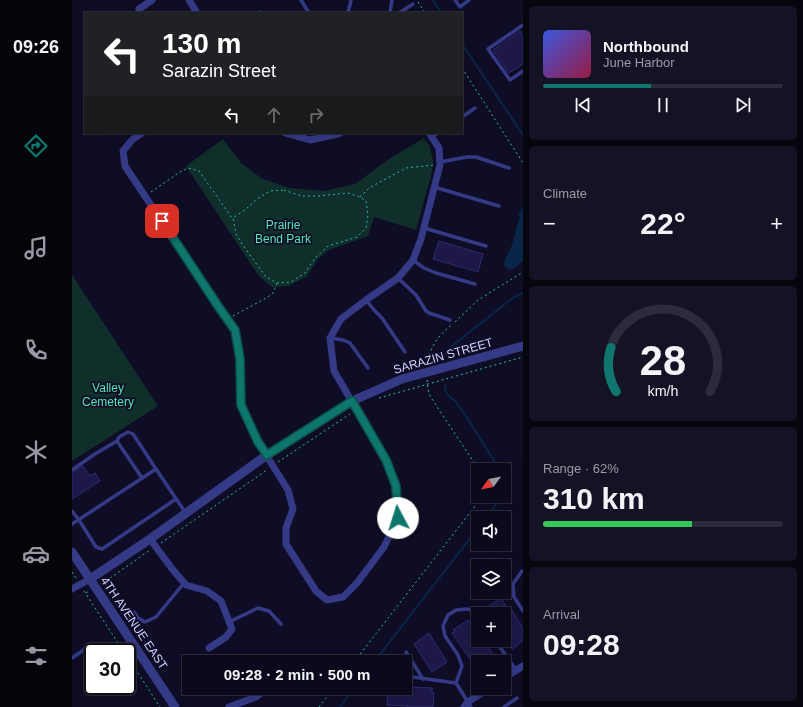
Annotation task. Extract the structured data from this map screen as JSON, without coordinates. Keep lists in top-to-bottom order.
{
  "streets": {
    "street": ["SARAZIN STREET", "4TH AVENUE EAST"]
  },
  "crossings": [
    ["SARAZIN STREET", "4TH AVENUE EAST"]
  ],
  "parks": ["Prairie Bend Park", "Valley Cemetery"],
  "north": "bottom left",
  "page": {
    "tabs": "09:26",
    "turn": ["130 m", "Sarazin Street"],
    "song": ["Northbound", "June Harbor"],
    "tile": [
      "Climate",
      ["Range · 62%", "310 km"],
      ["Arrival", "09:28"]
    ],
    "heat": ["−", "22°", "+"],
    "map_buttons": ["+", "−"],
    "limit": "30",
    "trip": "09:28 · 2 min · 500 m",
    "gauge": ["28", "km/h"]
  }
}
